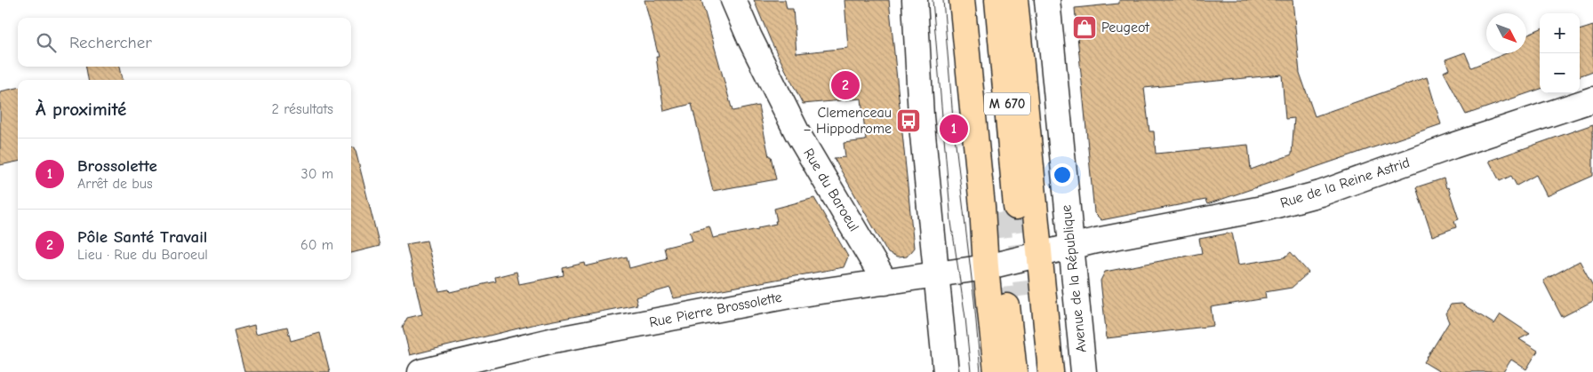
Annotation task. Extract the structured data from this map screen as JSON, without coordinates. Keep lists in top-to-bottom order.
{
  "streets": {
    "main road": ["M 670"],
    "street": [
      "Rue de la Reine Astrid",
      "Rue du Baroeul",
      "Avenue de la République",
      "Rue Pierre Brossolette"
    ]
  },
  "crossings": [
    ["Rue de la Reine Astrid", "Avenue de la République"],
    ["Rue de la Reine Astrid", "Rue Pierre Brossolette"],
    ["Rue du Baroeul", "Rue Pierre Brossolette"]
  ],
  "places": {
    "shop": ["Peugeot"],
    "bus stop": ["Clemenceau – Hippodrome"]
  },
  "north": "bottom right",
  "page": {
    "map_buttons": ["+", "−"],
    "search": "Rechercher",
    "pins": ["2", "1"],
    "heading": ["À proximité", "2 résultats"],
    "list": [
      {
        "mark": "1",
        "name": "Brossolette",
        "note": "Arrêt de bus",
        "value": "30 m"
      },
      {
        "mark": "2",
        "name": "Pôle Santé Travail",
        "note": "Lieu · Rue du Baroeul",
        "value": "60 m"
      }
    ]
  }
}
